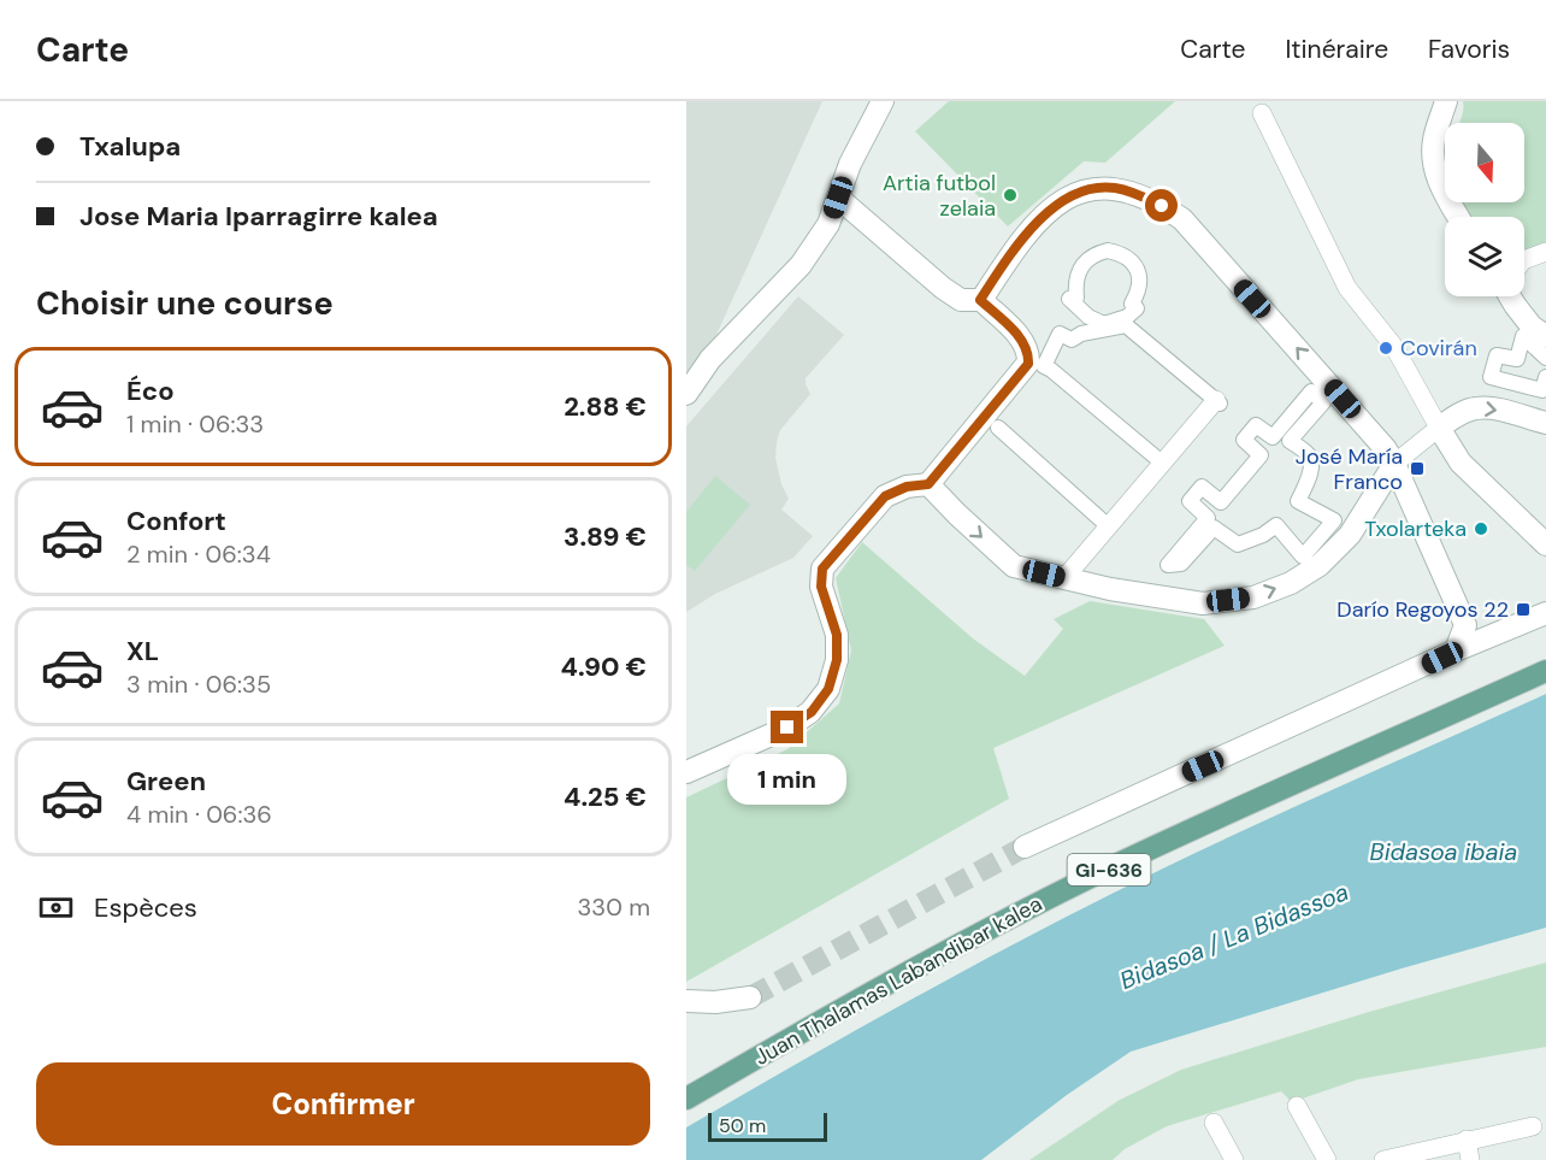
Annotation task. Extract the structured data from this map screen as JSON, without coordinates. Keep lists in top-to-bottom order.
{
  "streets": {
    "main road": ["GI-636", "Juan Thalamas Labandibar kalea"]
  },
  "water": ["Bidasoa ibaia", "Bidasoa / La Bidassoa"],
  "places": {
    "other": ["Artia futbol zelaia", "Covirán", "Txolarteka"],
    "transit": ["José María Franco", "Darío Regoyos 22"]
  },
  "scale_bar": "50 m",
  "north": "bottom",
  "page": {
    "header": "Carte",
    "nav": ["Carte", "Itinéraire", "Favoris"],
    "banner": ["Txalupa", "Jose Maria Iparragirre kalea"],
    "heading": "Choisir une course",
    "list": [
      {
        "name": "Éco",
        "note": "1 min · 06:33",
        "value": "2.88 €"
      },
      {
        "name": "Confort",
        "note": "2 min · 06:34",
        "value": "3.89 €"
      },
      {
        "name": "XL",
        "note": "3 min · 06:35",
        "value": "4.90 €"
      },
      {
        "name": "Green",
        "note": "4 min · 06:36",
        "value": "4.25 €"
      }
    ],
    "bubble": "1 min",
    "pay": ["Espèces", "330 m"],
    "buttons": "Confirmer",
    "scale": "50 m"
  }
}
